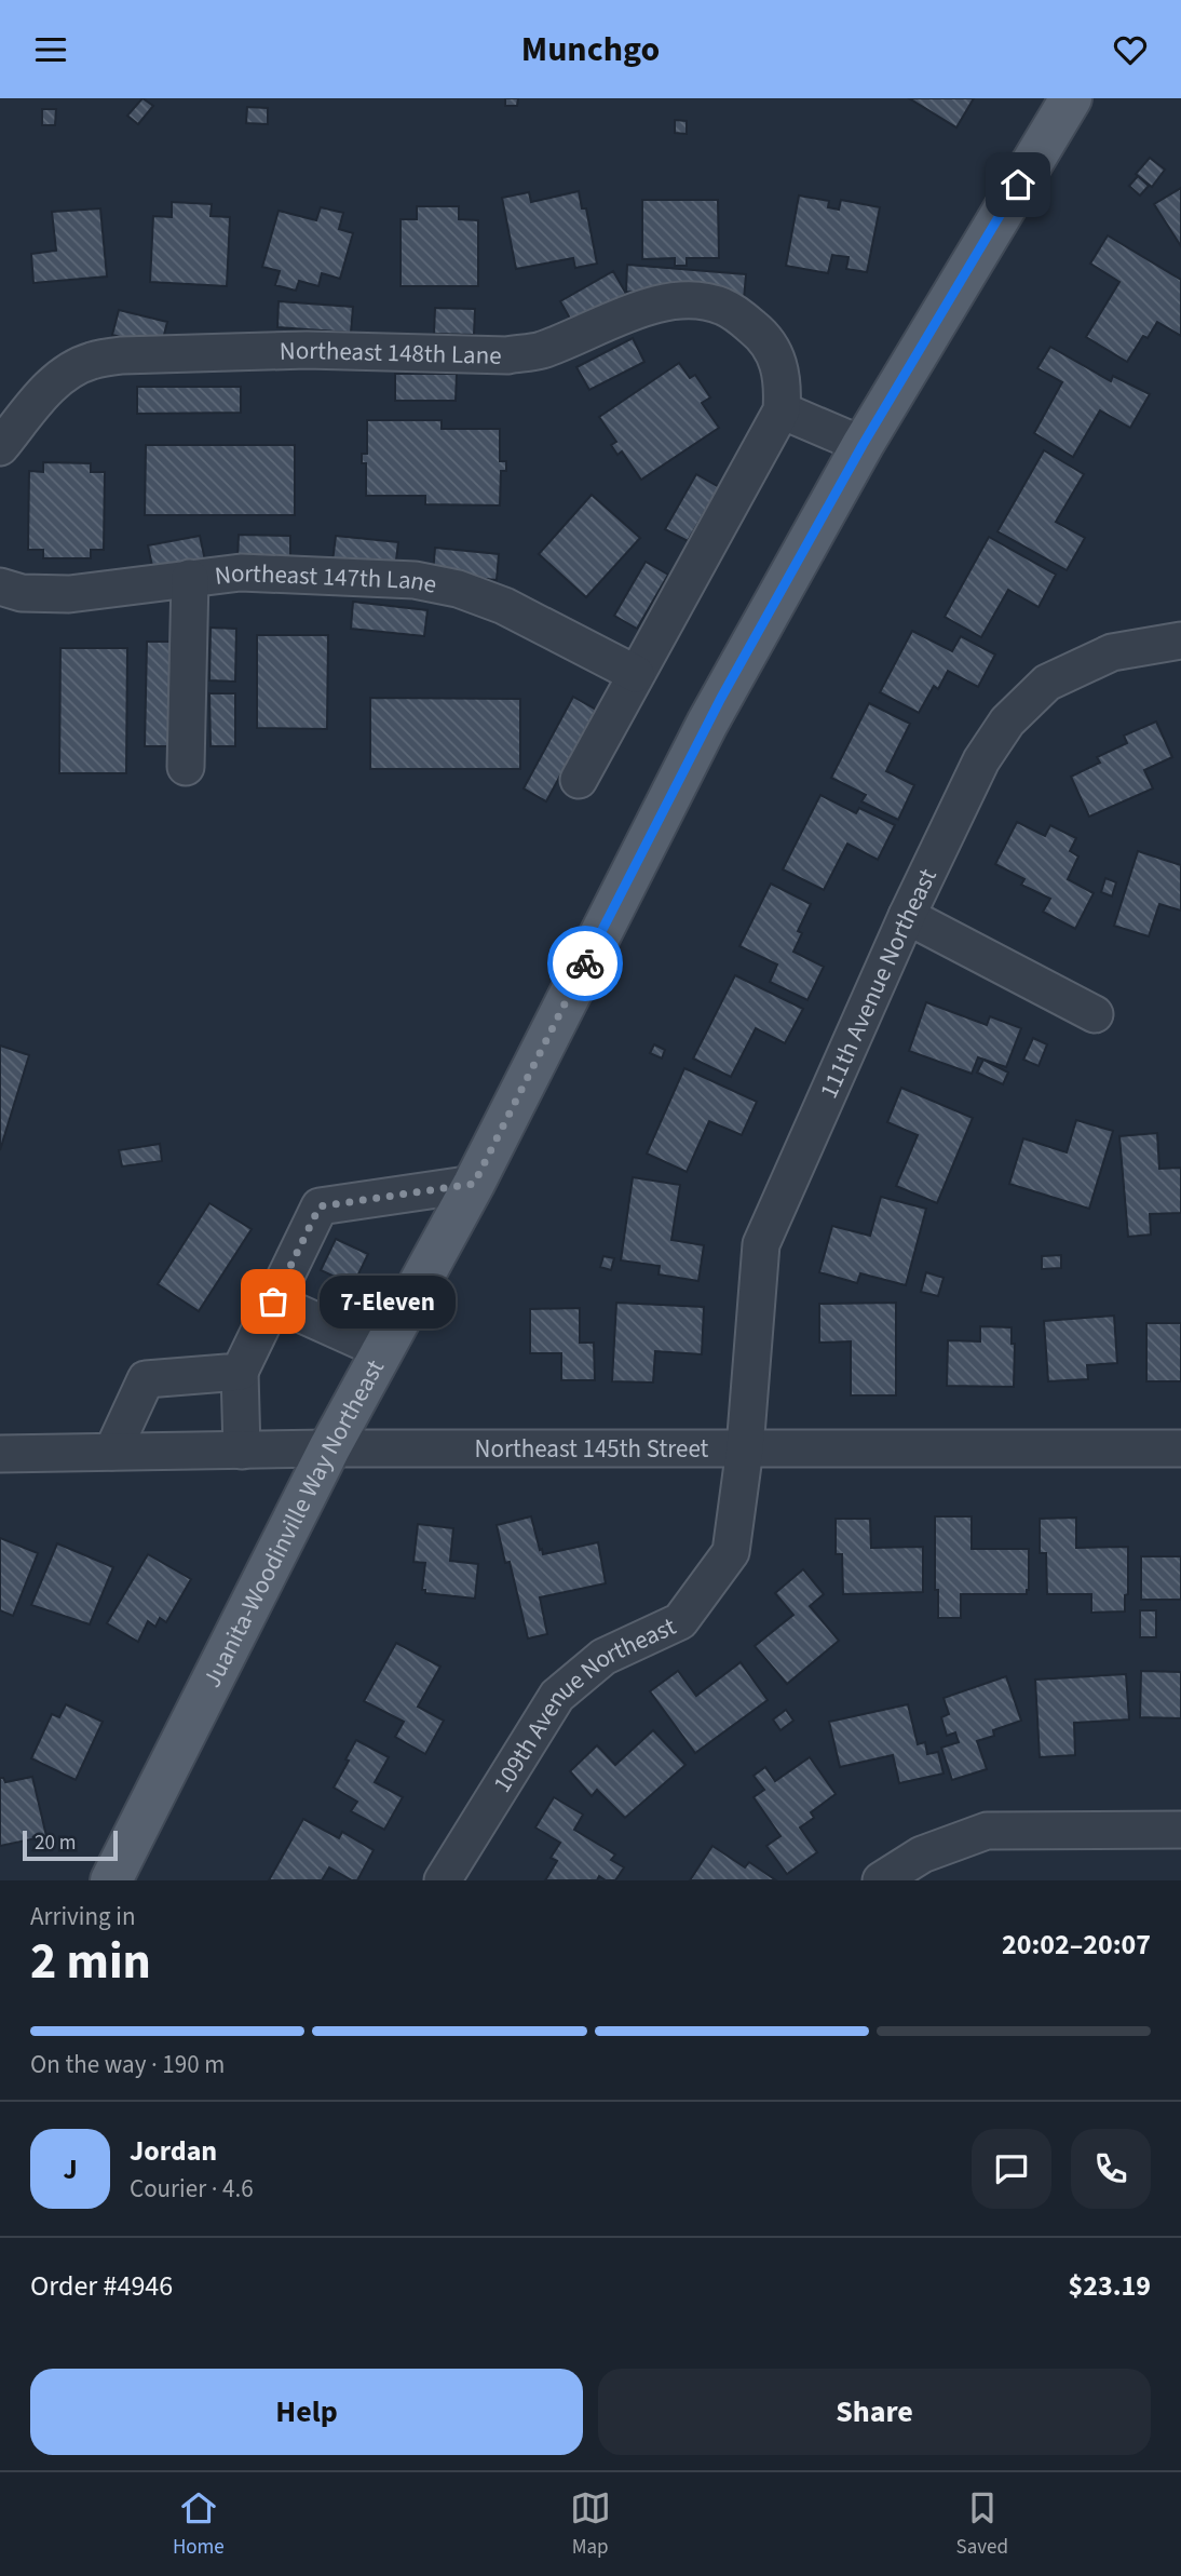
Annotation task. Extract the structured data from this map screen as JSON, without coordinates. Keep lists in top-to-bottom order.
{
  "streets": {
    "main road": ["Juanita-Woodinville Way Northeast"],
    "street": [
      "Northeast 148th Lane",
      "Northeast 147th Lane",
      "111th Avenue Northeast",
      "Northeast 145th Street",
      "109th Avenue Northeast"
    ]
  },
  "crossings": [
    ["111th Avenue Northeast", "Northeast 145th Street"],
    ["111th Avenue Northeast", "109th Avenue Northeast"],
    ["Northeast 145th Street", "Juanita-Woodinville Way Northeast"],
    ["Northeast 145th Street", "109th Avenue Northeast"]
  ],
  "places": ["7-Eleven"],
  "scale_bar": "20 m",
  "page": {
    "header": "Munchgo",
    "bubble": "7-Eleven",
    "scale": "20 m",
    "heading": ["2 min", "Arriving in", "20:02–20:07"],
    "panel": [
      "Jordan",
      "Courier · 4.6",
      "Order #4946",
      "$23.19"
    ],
    "bar": "On the way · 190 m",
    "round": "J",
    "buttons": ["Help", "Share"],
    "tabs": ["Home", "Map", "Saved"]
  }
}
